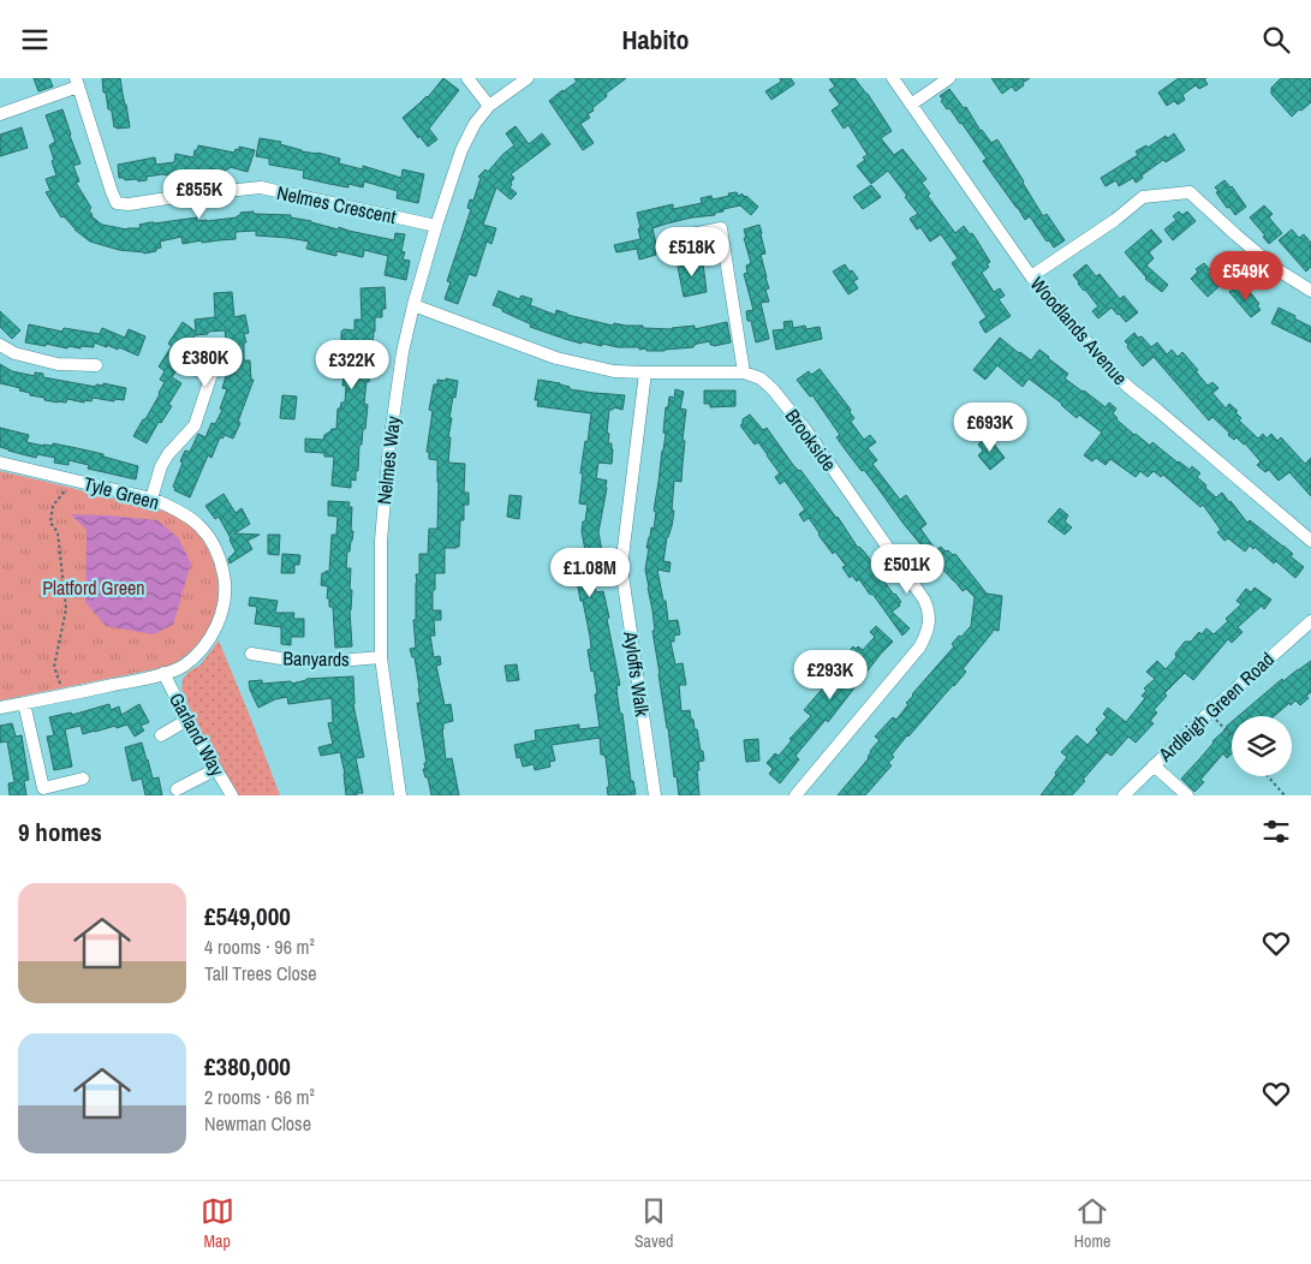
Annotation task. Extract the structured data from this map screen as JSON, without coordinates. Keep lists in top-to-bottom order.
{
  "streets": {
    "street": [
      "Nelmes Crescent",
      "Woodlands Avenue",
      "Brookside",
      "Nelmes Way",
      "Tyle Green",
      "Banyards",
      "Ayloffs Walk",
      "Ardleigh Green Road",
      "Garland Way"
    ]
  },
  "crossings": [
    ["Nelmes Crescent", "Nelmes Way"],
    ["Brookside", "Nelmes Way"],
    ["Brookside", "Ayloffs Walk"],
    ["Nelmes Way", "Banyards"],
    ["Tyle Green", "Garland Way"]
  ],
  "parks": ["Platford Green"],
  "page": {
    "header": "Habito",
    "price": [
      "£855K",
      "£518K",
      "£549K",
      "£380K",
      "£322K",
      "£693K",
      "£501K",
      "£1.08M",
      "£293K"
    ],
    "heading": "9 homes",
    "list": [
      {
        "name": "£549,000",
        "note": "4 rooms · 96 m² · Tall Trees Close"
      },
      {
        "name": "£380,000",
        "note": "2 rooms · 66 m² · Newman Close"
      }
    ],
    "tabs": ["Map", "Saved", "Home"]
  }
}
